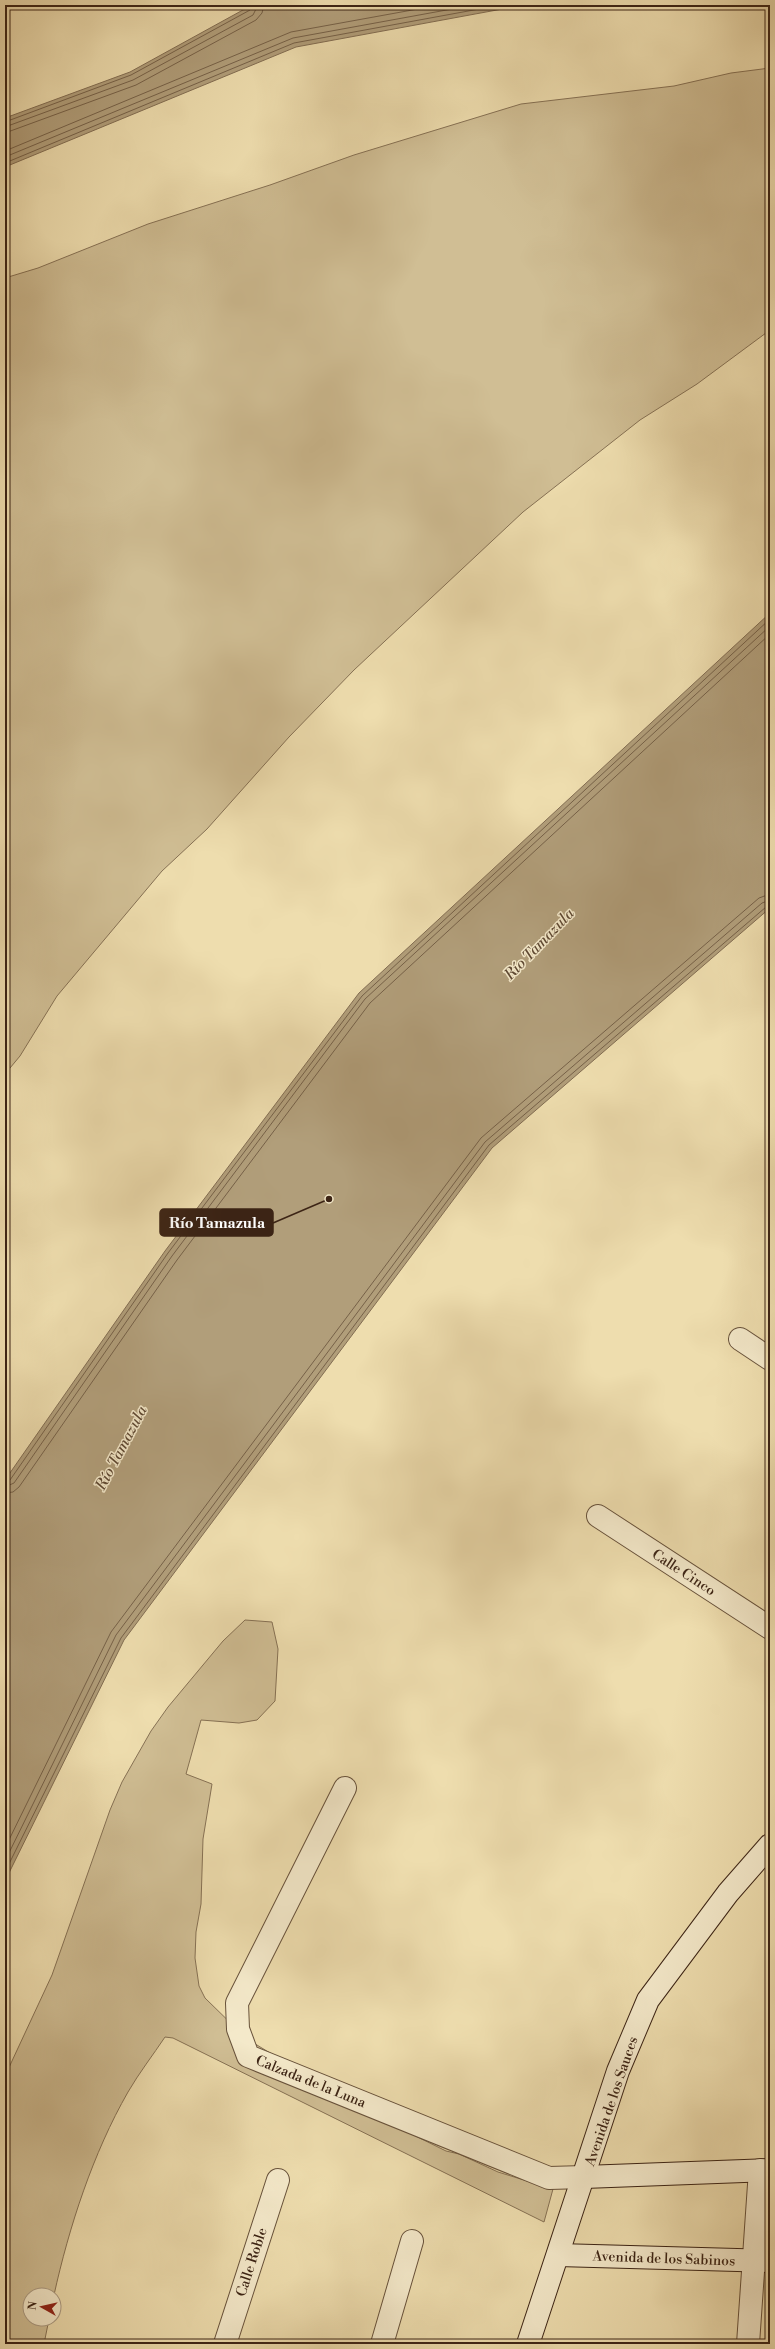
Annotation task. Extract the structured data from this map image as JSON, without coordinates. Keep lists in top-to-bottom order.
{
  "streets": {
    "street": [
      "Calle Cinco",
      "Calzada de la Luna",
      "Avenida de los Sauces",
      "Avenida de los Sabinos",
      "Calle Roble"
    ]
  },
  "crossings": [
    ["Calzada de la Luna", "Avenida de los Sauces"],
    ["Avenida de los Sauces", "Avenida de los Sabinos"]
  ],
  "water": ["Río Tamazula"],
  "places": ["Río Tamazula"],
  "north": "left"
}
